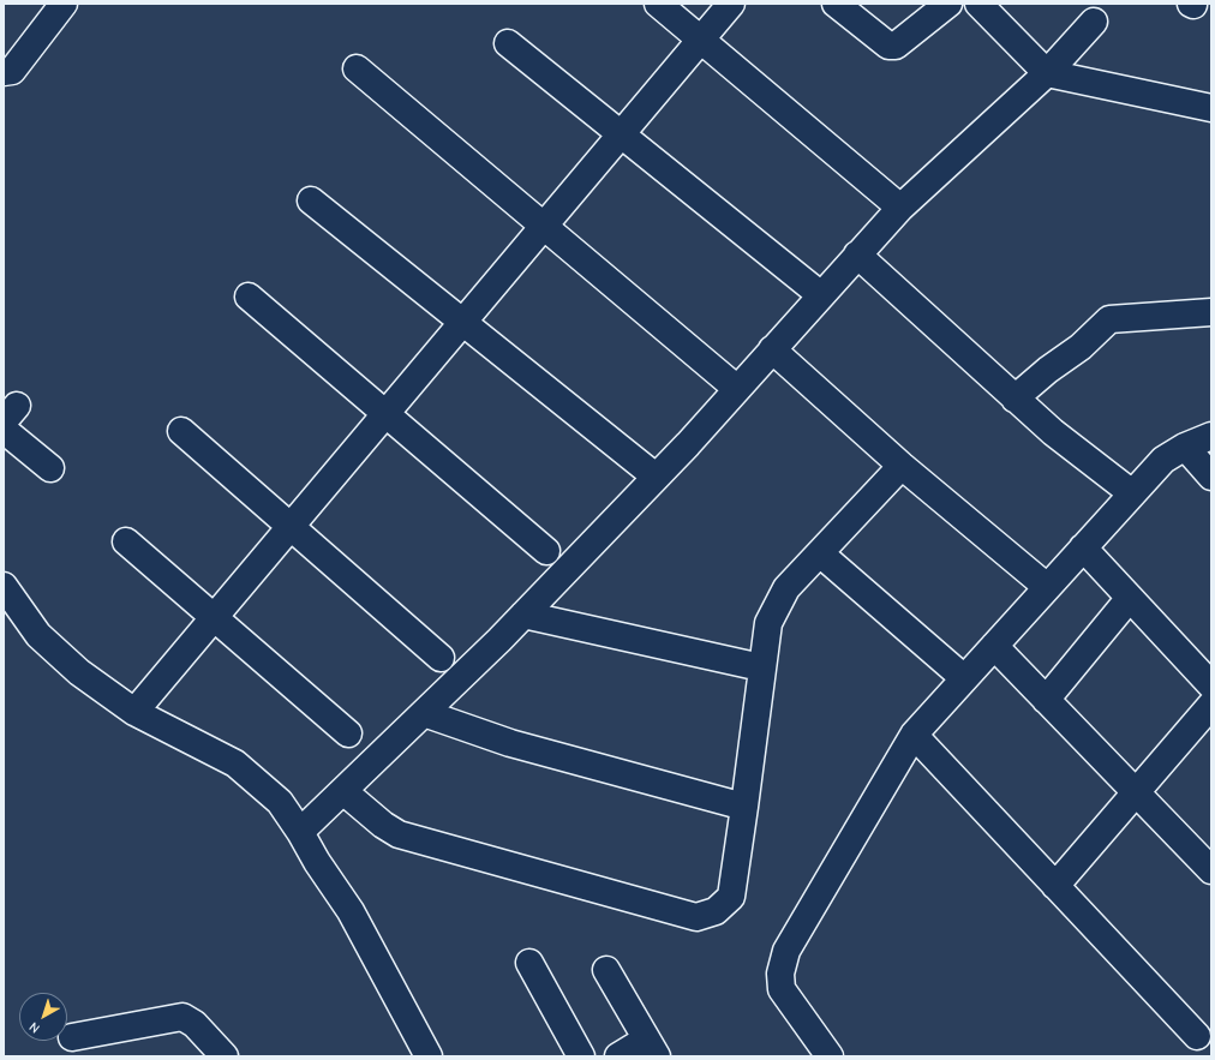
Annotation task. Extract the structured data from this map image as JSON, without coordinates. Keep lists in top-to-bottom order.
{
  "north": "bottom left"
}
